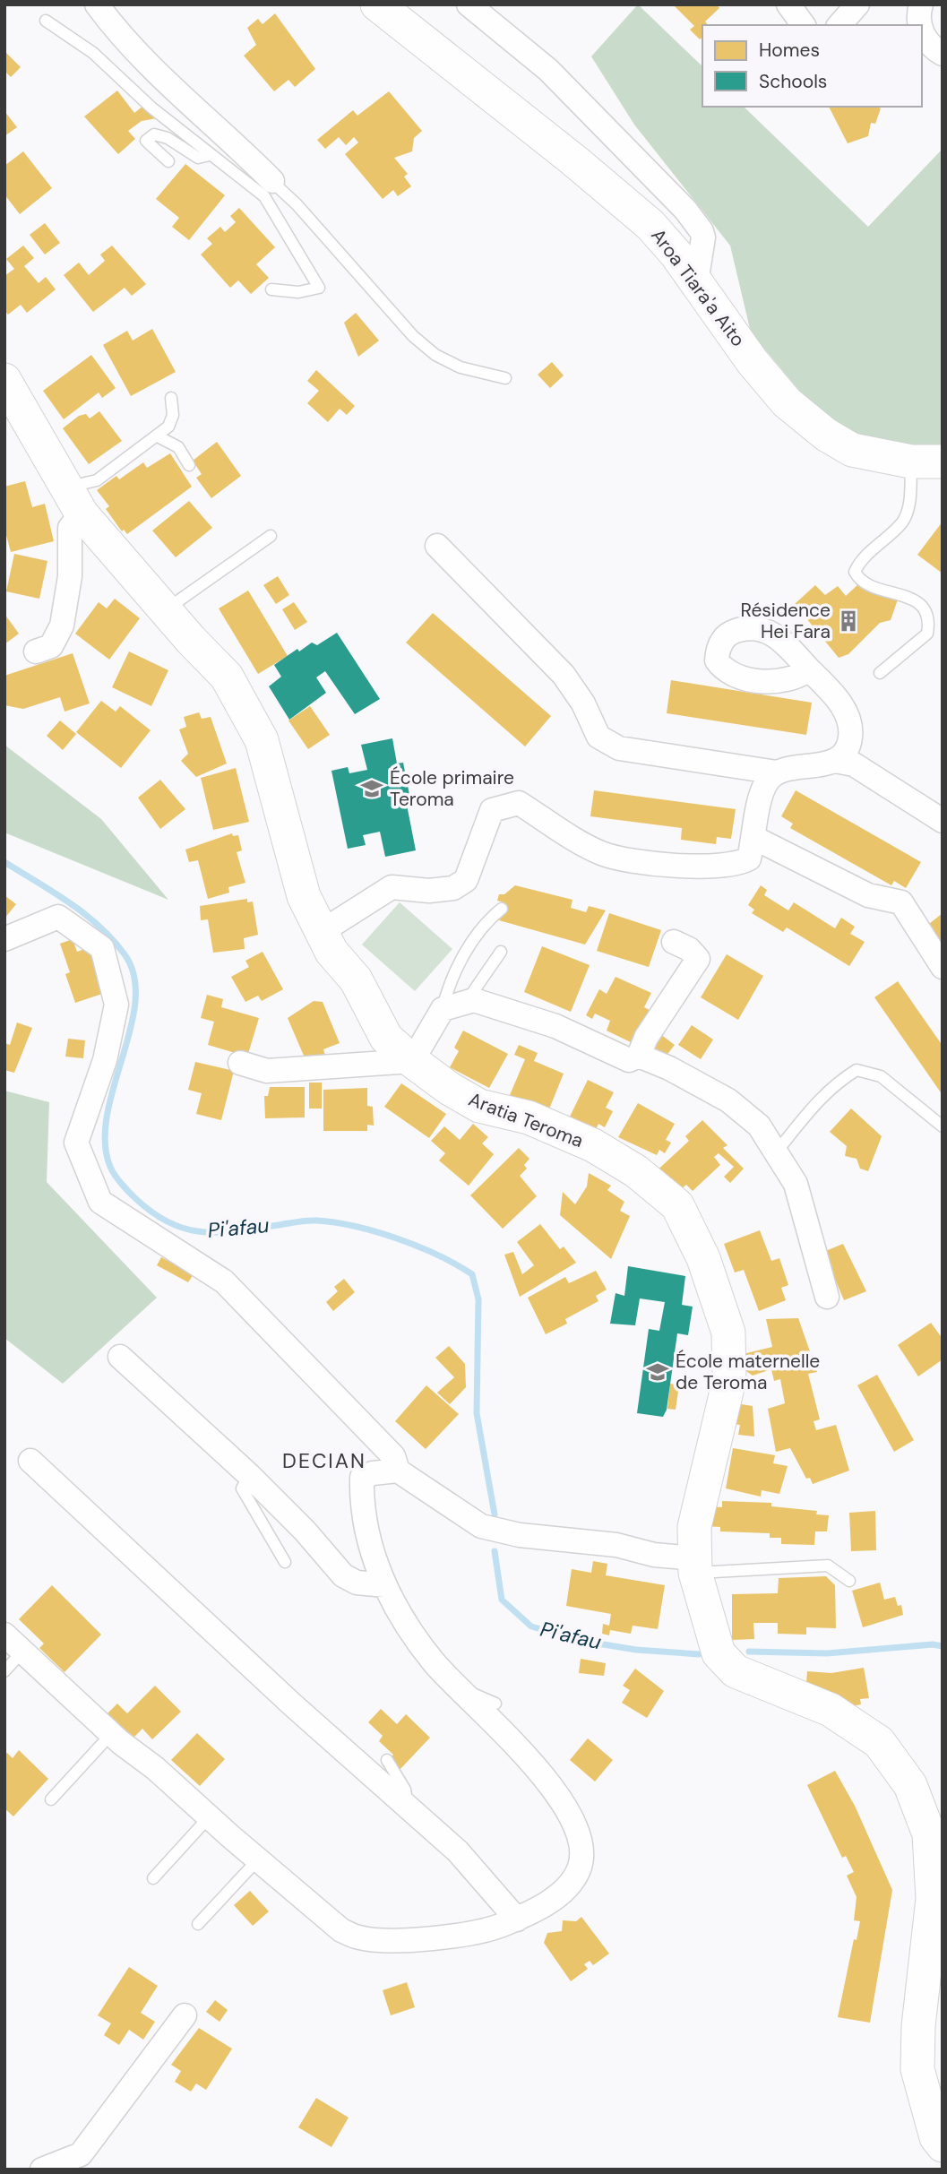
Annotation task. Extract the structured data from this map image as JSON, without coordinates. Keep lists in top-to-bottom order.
{
  "streets": {
    "main road": ["Aroa Tiara'a Aito", "Aratia Teroma"]
  },
  "districts": ["DECIAN"],
  "water": ["Pi'afau"],
  "places": {
    "building": ["Résidence Hei Fara"],
    "school or university": ["École primaire Teroma", "École maternelle de Teroma"]
  },
  "legend": ["Homes", "Schools"]
}
